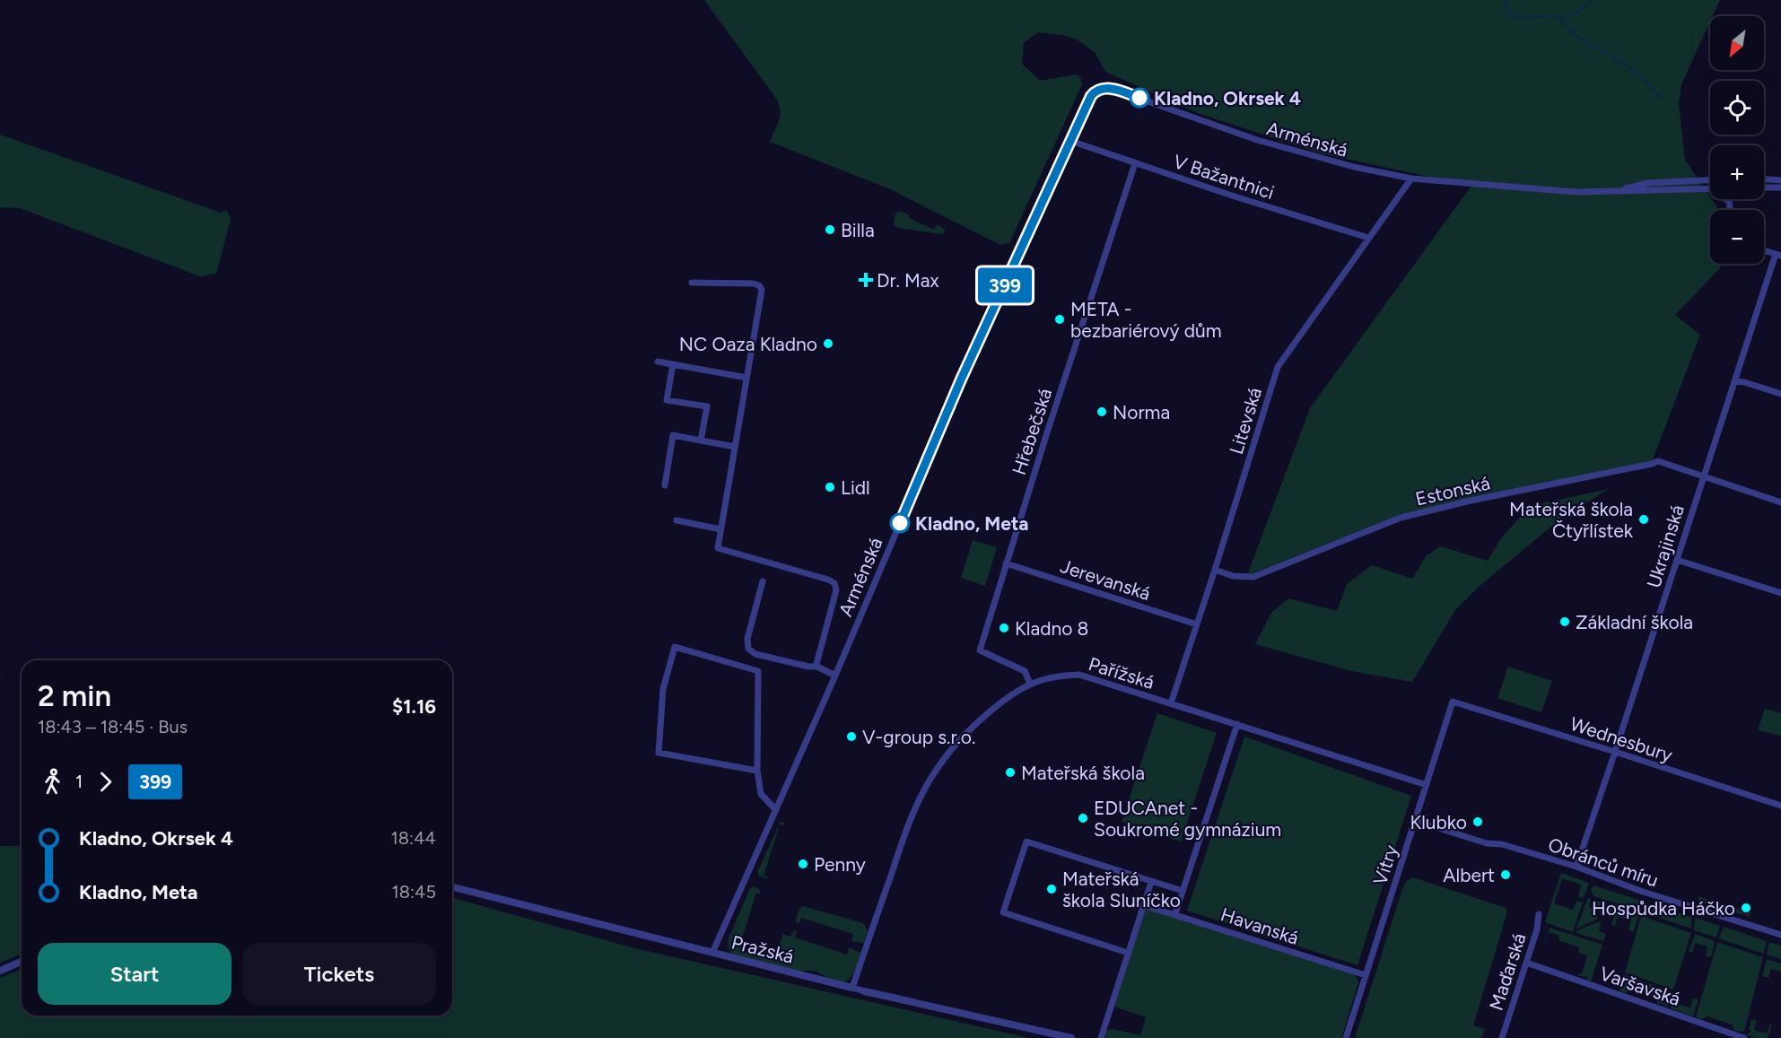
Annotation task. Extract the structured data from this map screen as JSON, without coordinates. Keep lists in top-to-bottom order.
{
  "streets": {
    "street": [
      "Arménská",
      "V Bažantnici",
      "Litevská",
      "Hřebečská",
      "Estonská",
      "Ukrajinská",
      "Jerevanská",
      "Pařížská",
      "Wednesbury",
      "Obránců míru",
      "Vitry",
      "Havanská",
      "Pražská",
      "Maďarská",
      "Varšavská"
    ]
  },
  "crossings": [
    ["Arménská", "V Bažantnici"],
    ["Arménská", "Litevská"],
    ["Arménská", "Pražská"],
    ["V Bažantnici", "Litevská"],
    ["V Bažantnici", "Hřebečská"],
    ["Litevská", "Estonská"],
    ["Litevská", "Jerevanská"],
    ["Litevská", "Pařížská"],
    ["Hřebečská", "Jerevanská"],
    ["Hřebečská", "Pařížská"],
    ["Estonská", "Ukrajinská"],
    ["Ukrajinská", "Wednesbury"],
    ["Ukrajinská", "Obránců míru"],
    ["Pařížská", "Vitry"],
    ["Pařížská", "Pražská"],
    ["Wednesbury", "Vitry"],
    ["Obránců míru", "Vitry"],
    ["Vitry", "Havanská"],
    ["Maďarská", "Varšavská"]
  ],
  "places": {
    "other": [
      "Kladno, Okrsek 4",
      "Billa",
      "META - bezbariérový dům",
      "NC Oaza Kladno",
      "Norma",
      "Lidl",
      "Mateřská škola Čtyřlístek",
      "Kladno, Meta",
      "Základní škola",
      "Kladno 8",
      "V-group s.r.o.",
      "Mateřská škola",
      "EDUCAnet - Soukromé gymnázium",
      "Klubko",
      "Penny",
      "Albert",
      "Mateřská škola Sluníčko",
      "Hospůdka Háčko"
    ],
    "health": ["Dr. Max"]
  },
  "lines": ["bus line 399"],
  "north": "bottom left",
  "page": {
    "on_map": "399",
    "map_buttons": ["+", "−"],
    "heading": ["2 min", "18:43 – 18:45 · Bus", "$1.16"],
    "legs": ["1", "399"],
    "list": [
      {
        "name": "Kladno, Okrsek 4",
        "value": "18:44"
      },
      {
        "name": "Kladno, Meta",
        "value": "18:45"
      }
    ],
    "buttons": ["Start", "Tickets"]
  }
}
